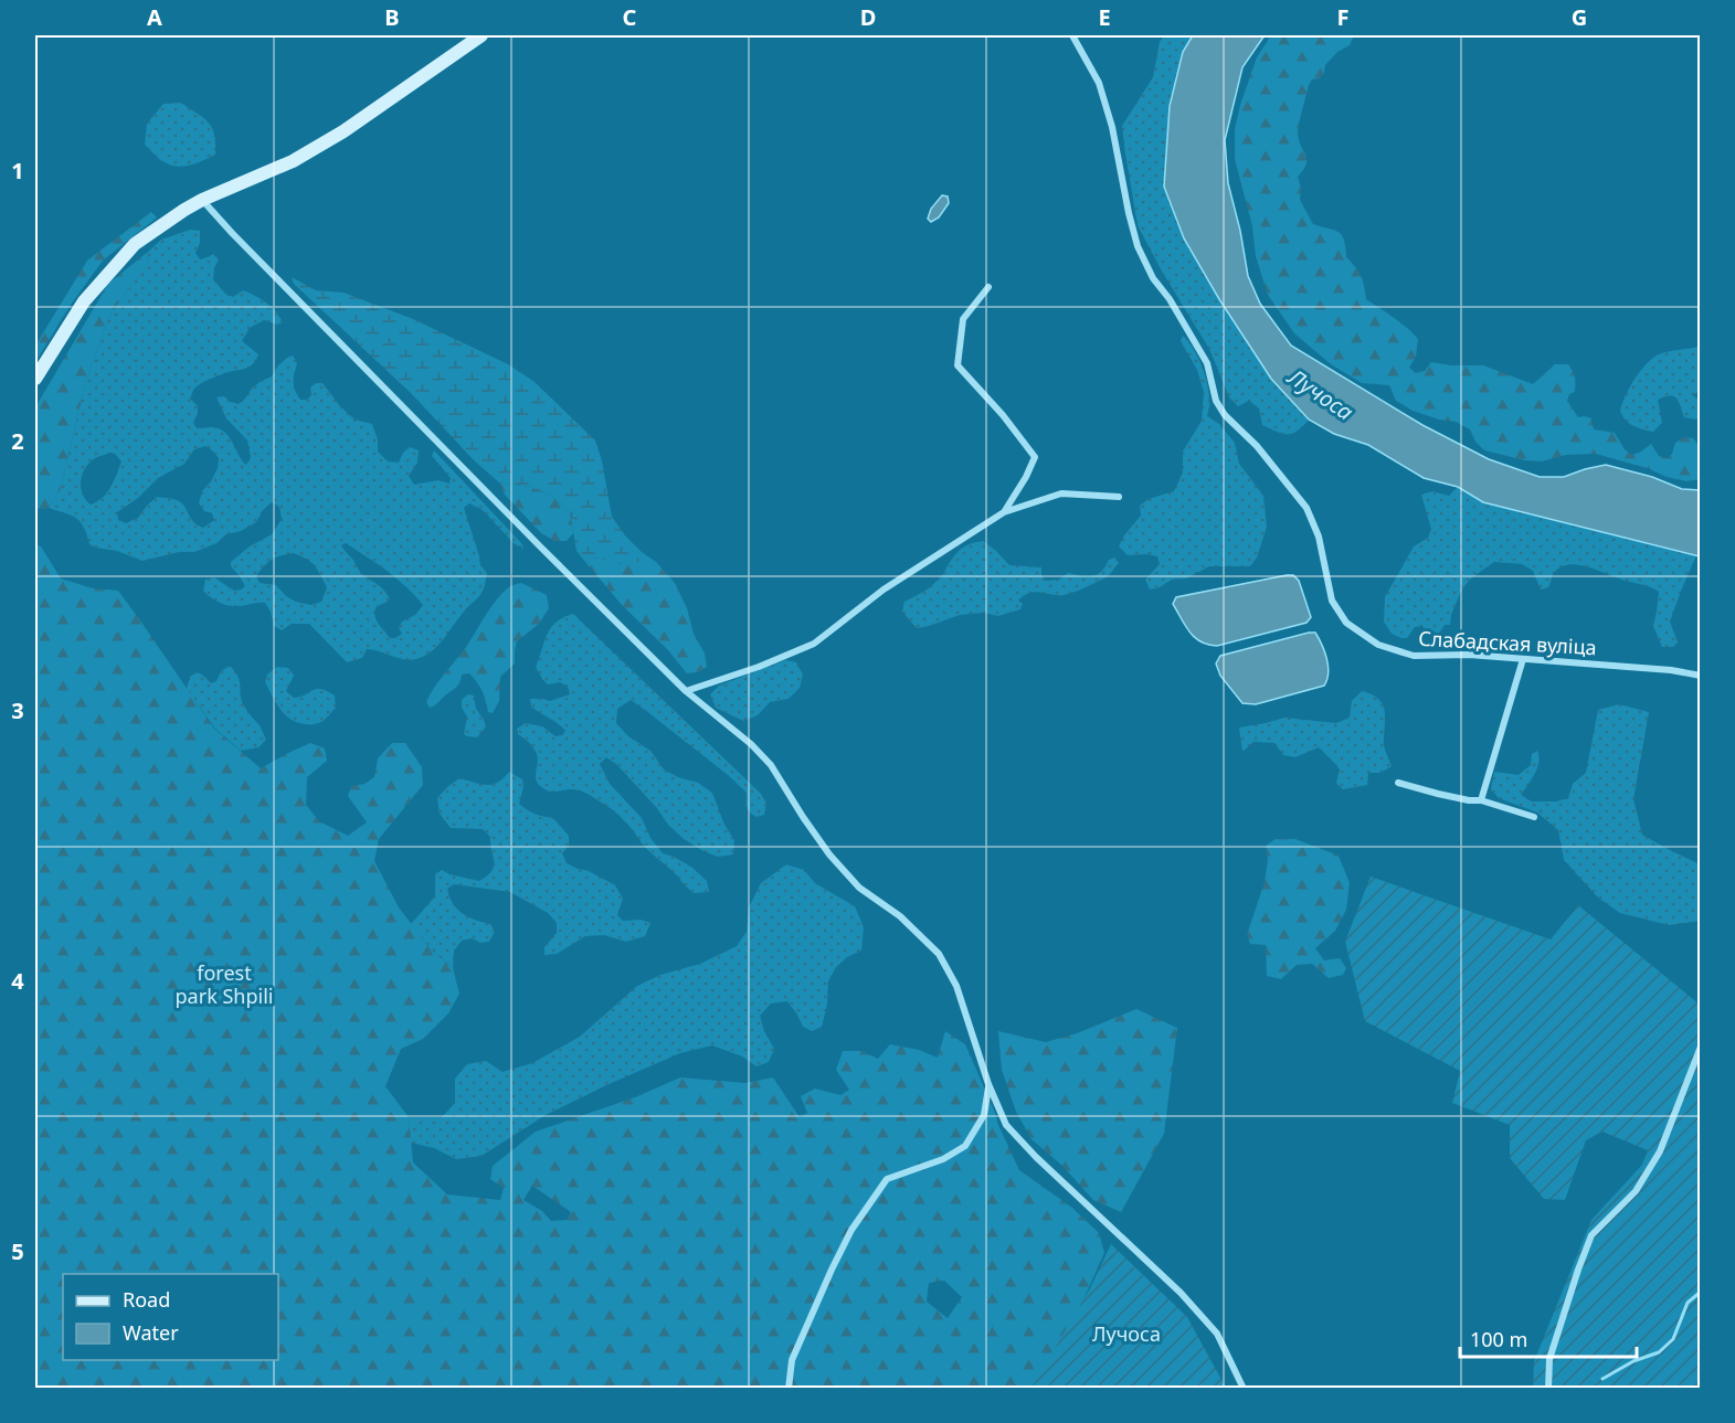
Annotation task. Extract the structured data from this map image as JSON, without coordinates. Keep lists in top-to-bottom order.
{
  "streets": {
    "street": ["Слабадская вуліца"]
  },
  "water": ["Лучоса"],
  "parks": ["forest park Shpili", "Лучоса"],
  "legend": ["Road", "Water"],
  "scale_bar": "100 m",
  "grid": {
    "columns": [
      "A",
      "B",
      "C",
      "D",
      "E",
      "F",
      "G"
    ],
    "rows": [
      "1",
      "2",
      "3",
      "4",
      "5"
    ]
  }
}
